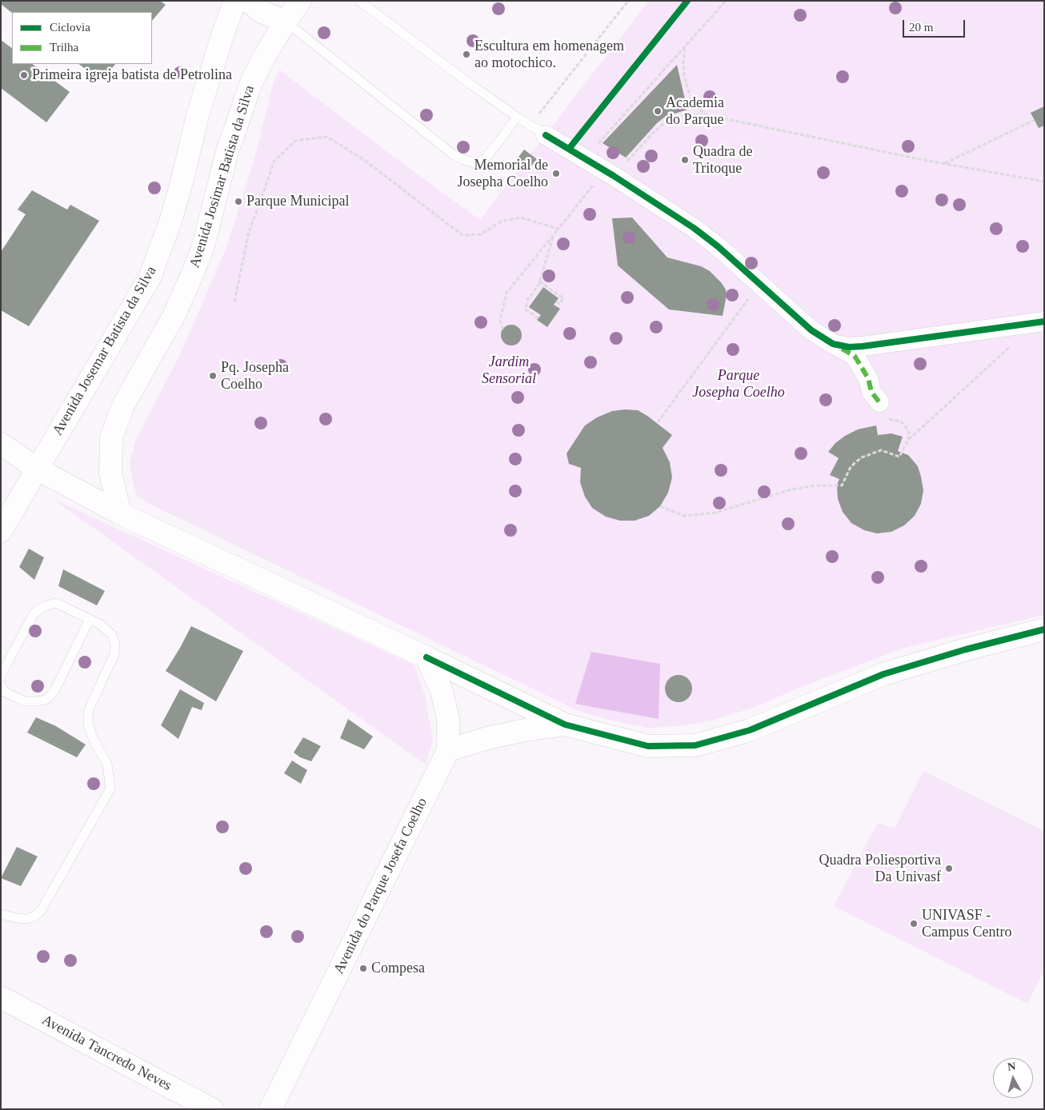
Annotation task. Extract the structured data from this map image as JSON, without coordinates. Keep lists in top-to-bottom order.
{
  "streets": {
    "main road": [
      "Avenida Josimar Batista da Silva",
      "Avenida Josemar Batista da Silva",
      "Avenida do Parque Josefa Coelho",
      "Avenida Tancredo Neves"
    ]
  },
  "parks": ["Jardim Sensorial", "Parque Josepha Coelho"],
  "places": [
    "Escultura em homenagem ao motochico.",
    "Primeira igreja batista de Petrolina",
    "Academia do Parque",
    "Quadra de Tritoque",
    "Memorial de Josepha Coelho",
    "Parque Municipal",
    "Pq. Josepha Coelho",
    "Quadra Poliesportiva Da Univasf",
    "UNIVASF - Campus Centro",
    "Compesa"
  ],
  "legend": ["Ciclovia", "Trilha"],
  "scale_bar": "20 m",
  "north": "top"
}
